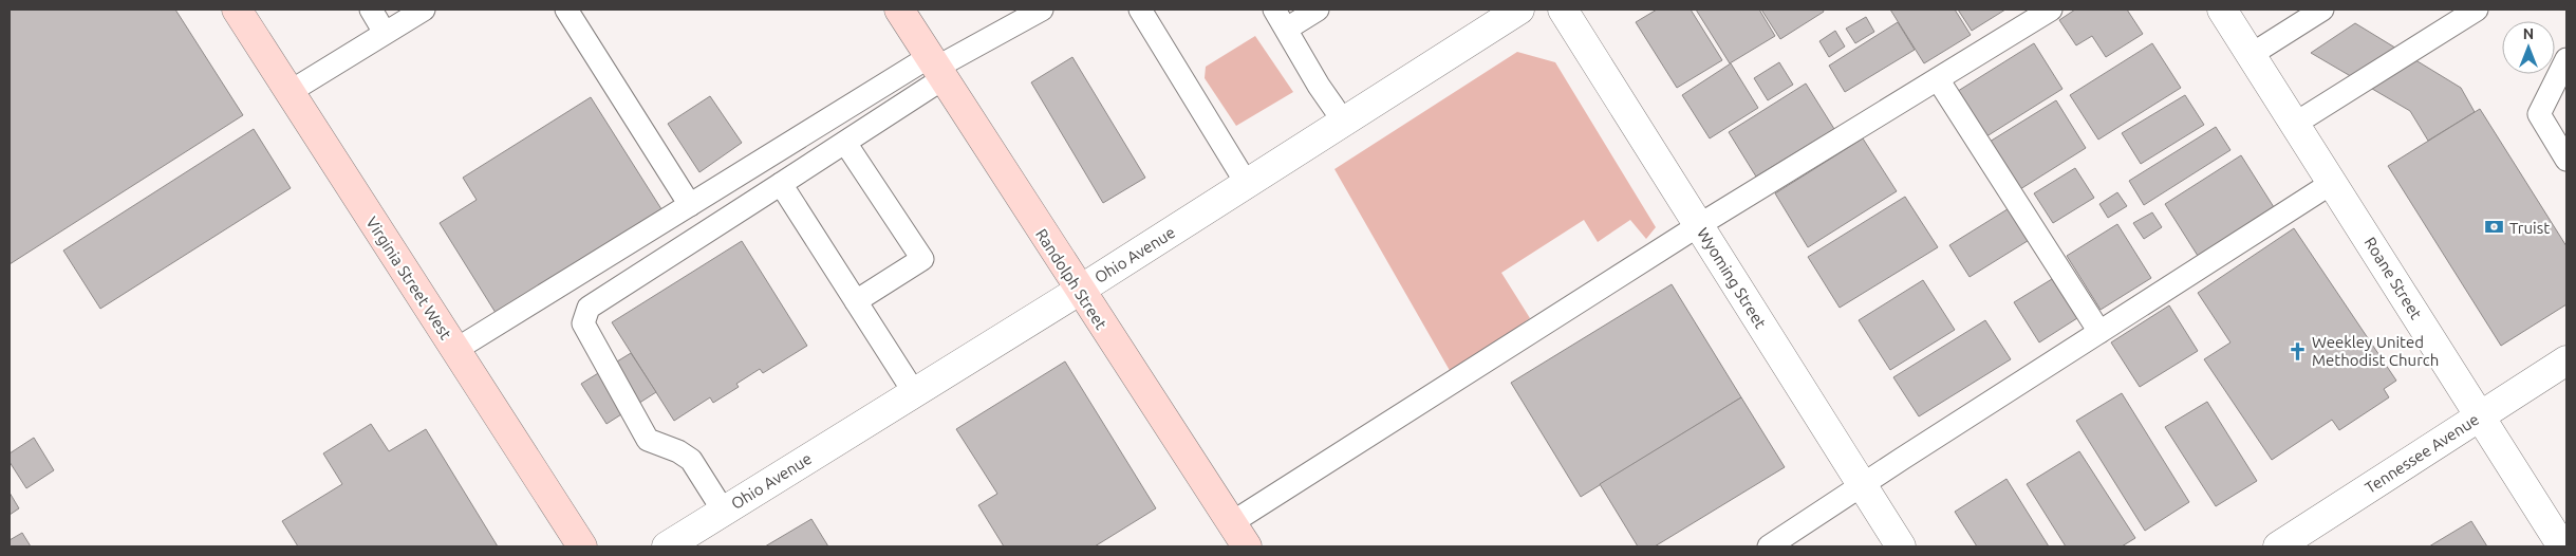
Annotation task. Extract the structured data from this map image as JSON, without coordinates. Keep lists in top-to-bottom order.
{
  "streets": {
    "main road": ["Virginia Street West", "Randolph Street"],
    "street": [
      "Ohio Avenue",
      "Wyoming Street",
      "Roane Street",
      "Tennessee Avenue"
    ]
  },
  "crossings": [
    ["Ohio Avenue", "Randolph Street"],
    ["Roane Street", "Tennessee Avenue"]
  ],
  "places": {
    "bank": ["Truist"],
    "church": ["Weekley United Methodist Church"]
  },
  "north": "top"
}
